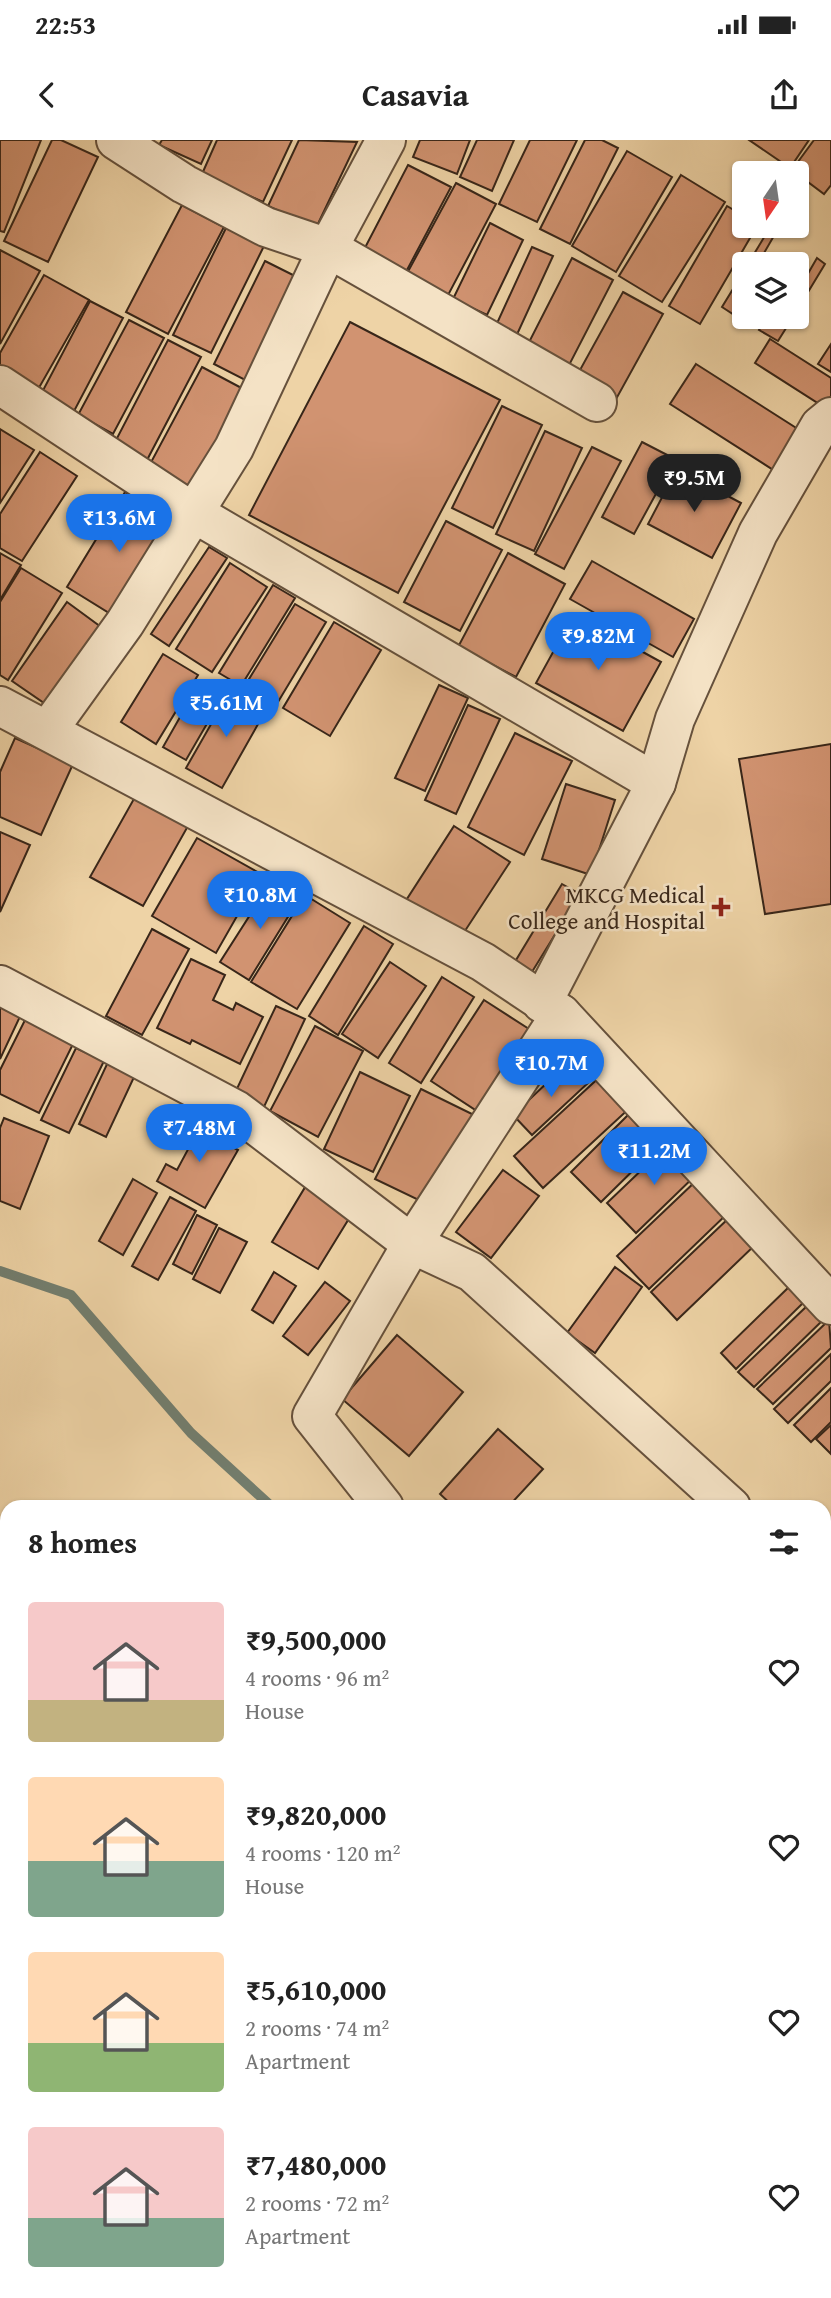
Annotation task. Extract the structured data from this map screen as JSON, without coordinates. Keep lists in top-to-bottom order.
{
  "places": {
    "health": ["MKCG Medical College and Hospital"]
  },
  "north": "bottom",
  "page": {
    "status": "22:53",
    "header": "Casavia",
    "price": [
      "₹9.5M",
      "₹13.6M",
      "₹9.82M",
      "₹5.61M",
      "₹10.8M",
      "₹10.7M",
      "₹7.48M",
      "₹11.2M"
    ],
    "heading": "8 homes",
    "list": [
      {
        "name": "₹9,500,000",
        "note": "4 rooms · 96 m² · House"
      },
      {
        "name": "₹9,820,000",
        "note": "4 rooms · 120 m² · House"
      },
      {
        "name": "₹5,610,000",
        "note": "2 rooms · 74 m² · Apartment"
      },
      {
        "name": "₹7,480,000",
        "note": "2 rooms · 72 m² · Apartment"
      }
    ]
  }
}
